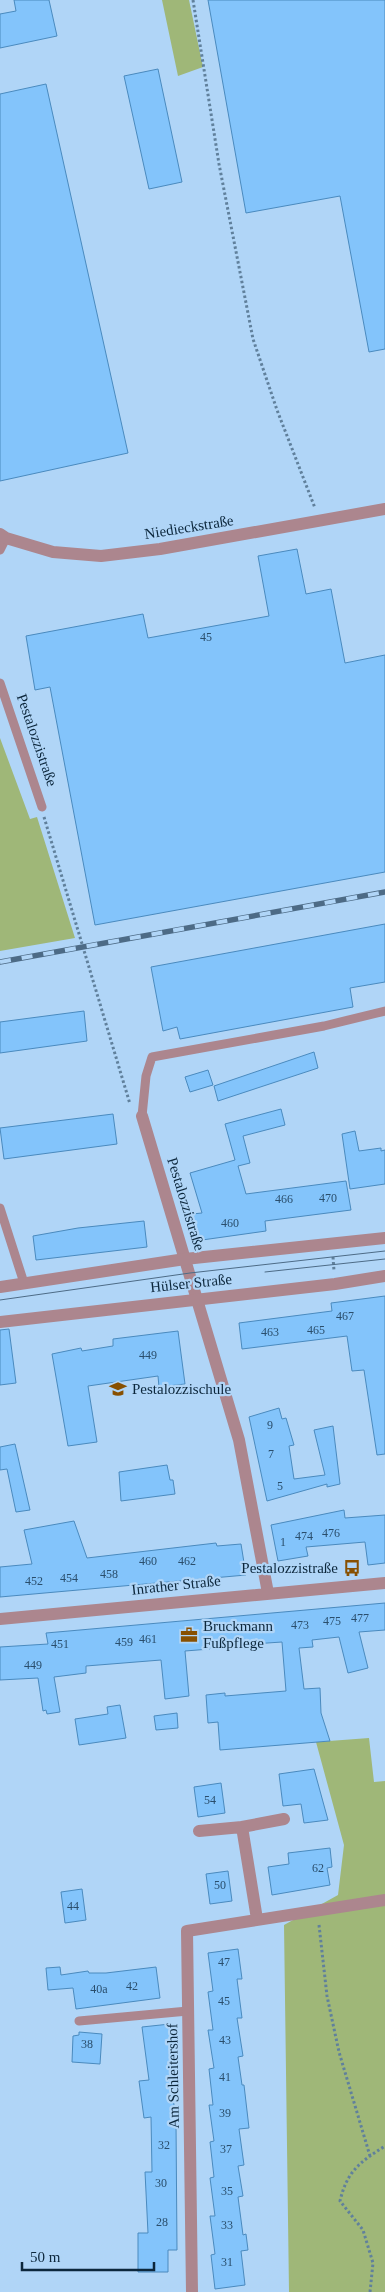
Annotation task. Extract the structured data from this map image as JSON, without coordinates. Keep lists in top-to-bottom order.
{
  "streets": {
    "street": [
      "Niedieckstraße",
      "Pestalozzistraße",
      "Hülser Straße",
      "Inrather Straße",
      "Am Schleitershof"
    ]
  },
  "crossings": [
    ["Pestalozzistraße", "Hülser Straße"],
    ["Pestalozzistraße", "Inrather Straße"]
  ],
  "places": {
    "school or university": ["Pestalozzischule"],
    "bus stop": ["Pestalozzistraße"],
    "office": ["Bruckmann Fußpflege"]
  },
  "house_numbers": [
    "45",
    "470",
    "466",
    "460",
    "467",
    "465",
    "463",
    "449",
    "9",
    "7",
    "5",
    "476",
    "474",
    "1",
    "460",
    "462",
    "458",
    "454",
    "452",
    "477",
    "475",
    "473",
    "461",
    "459",
    "451",
    "449",
    "54",
    "62",
    "50",
    "44",
    "47",
    "42",
    "40a",
    "45",
    "43",
    "38",
    "41",
    "39",
    "32",
    "37",
    "30",
    "35",
    "28",
    "33",
    "31"
  ],
  "scale_bar": "50 m"
}
